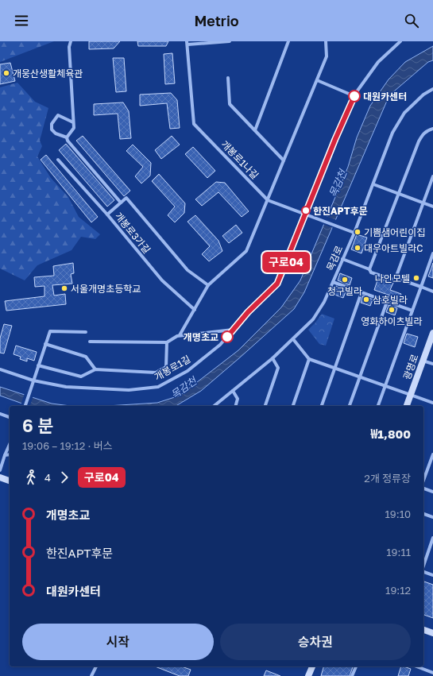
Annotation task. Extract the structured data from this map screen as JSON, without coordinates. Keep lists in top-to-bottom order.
{
  "streets": {
    "main road": ["광명로"],
    "street": [
      "개봉로1나길",
      "개봉로3가길",
      "목감로",
      "개봉로1길"
    ]
  },
  "crossings": [
    ["개봉로1나길", "목감로"],
    ["개봉로1나길", "개봉로1길"]
  ],
  "water": ["목감천"],
  "places": [
    "개웅산생활체육관",
    "대원카센터",
    "한진APT후문",
    "기쁨샘어린이집",
    "대우아트빌라C",
    "나인모텔",
    "청구빌라",
    "서울개명초등학교",
    "삼호빌라",
    "영화하이츠빌라",
    "개명초교"
  ],
  "lines": ["bus line 구로04"],
  "page": {
    "header": "Metrio",
    "on_map": "구로04",
    "heading": ["6 분", "19:06 – 19:12 · 버스", "₩1,800"],
    "legs": ["4", "구로04", "2개 정류장"],
    "list": [
      {
        "name": "개명초교",
        "value": "19:10"
      },
      {
        "name": "한진APT후문",
        "value": "19:11"
      },
      {
        "name": "대원카센터",
        "value": "19:12"
      }
    ],
    "buttons": ["시작", "승차권"]
  }
}
